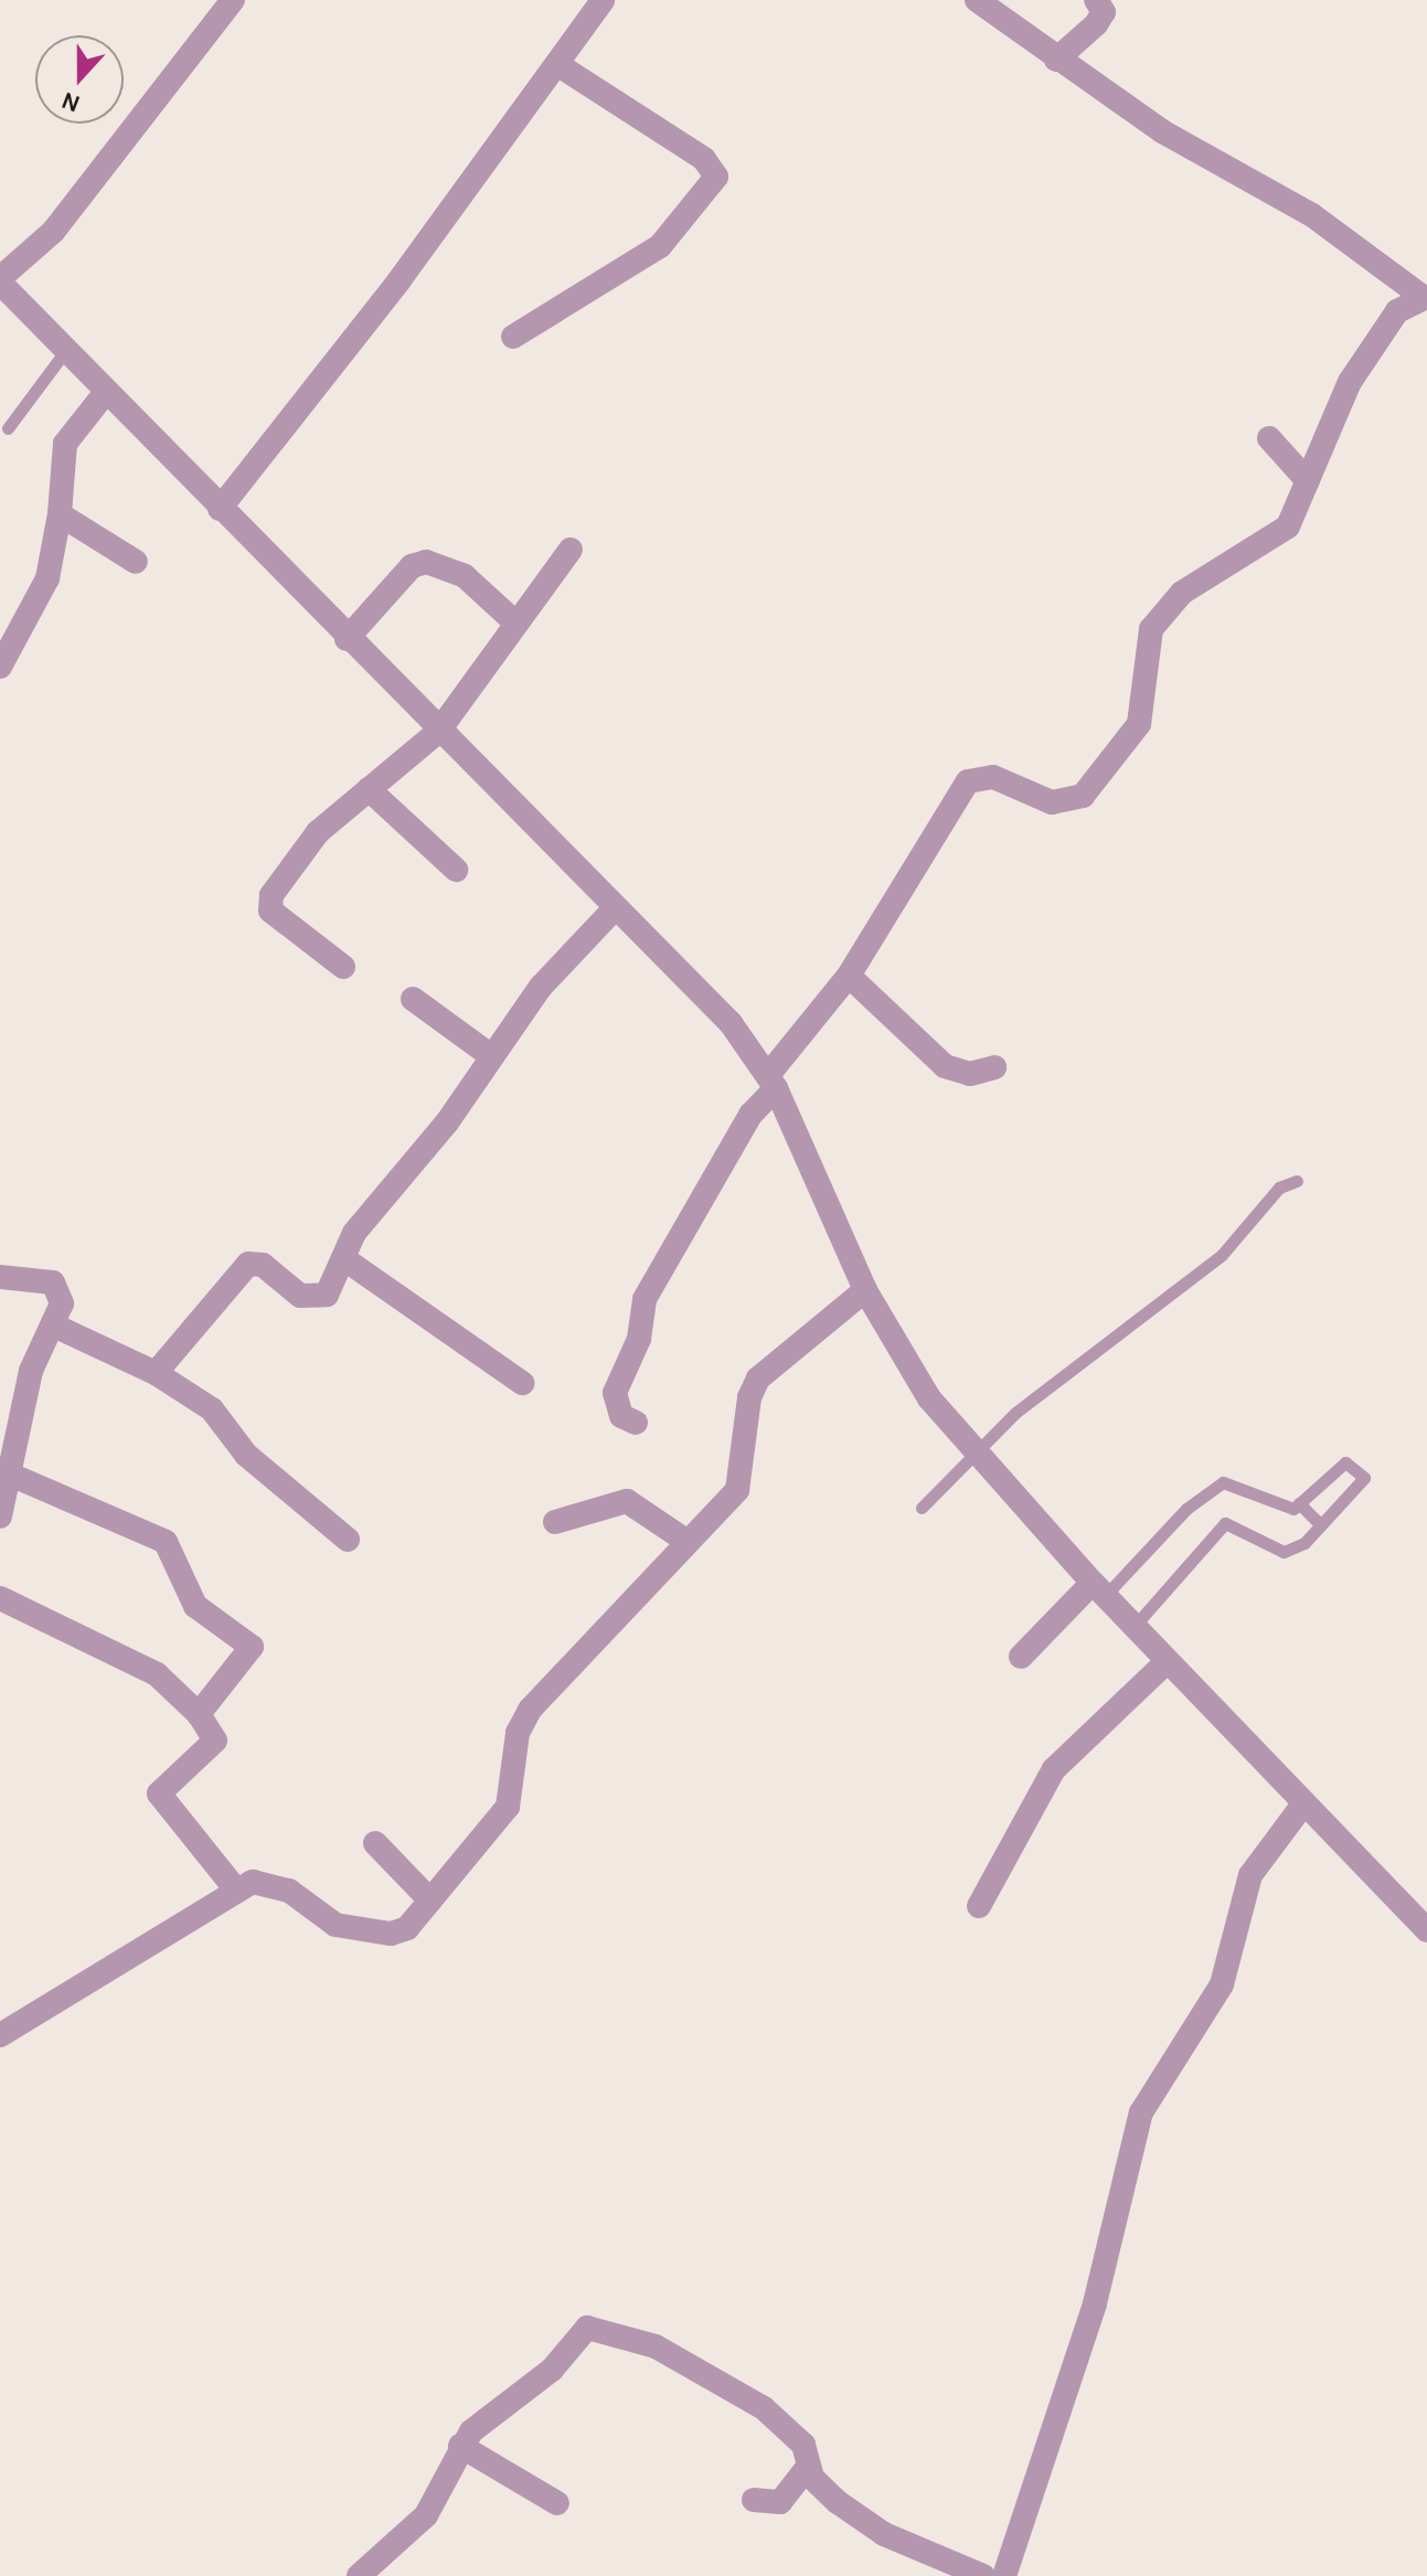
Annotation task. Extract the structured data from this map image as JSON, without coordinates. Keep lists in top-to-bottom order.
{
  "north": "bottom"
}
